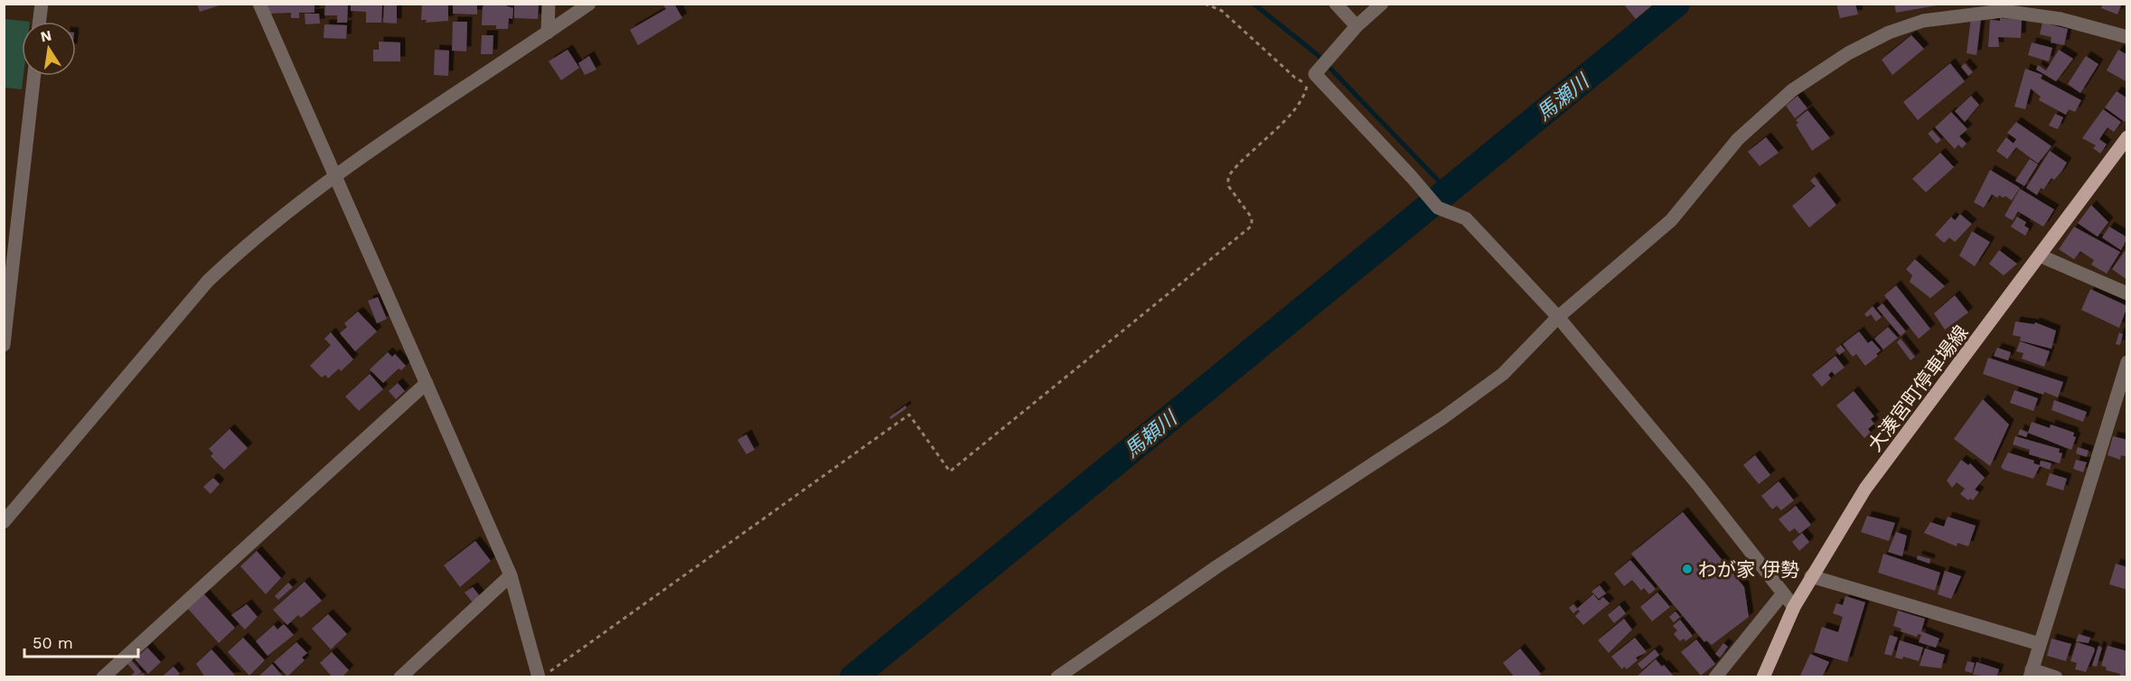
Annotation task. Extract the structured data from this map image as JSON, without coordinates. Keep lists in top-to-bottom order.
{
  "streets": {
    "main road": ["大湊宮町停車場線"]
  },
  "water": ["馬瀬川", "馬頼川"],
  "places": ["わが家 伊勢"],
  "scale_bar": "50 m",
  "north": "top"
}
